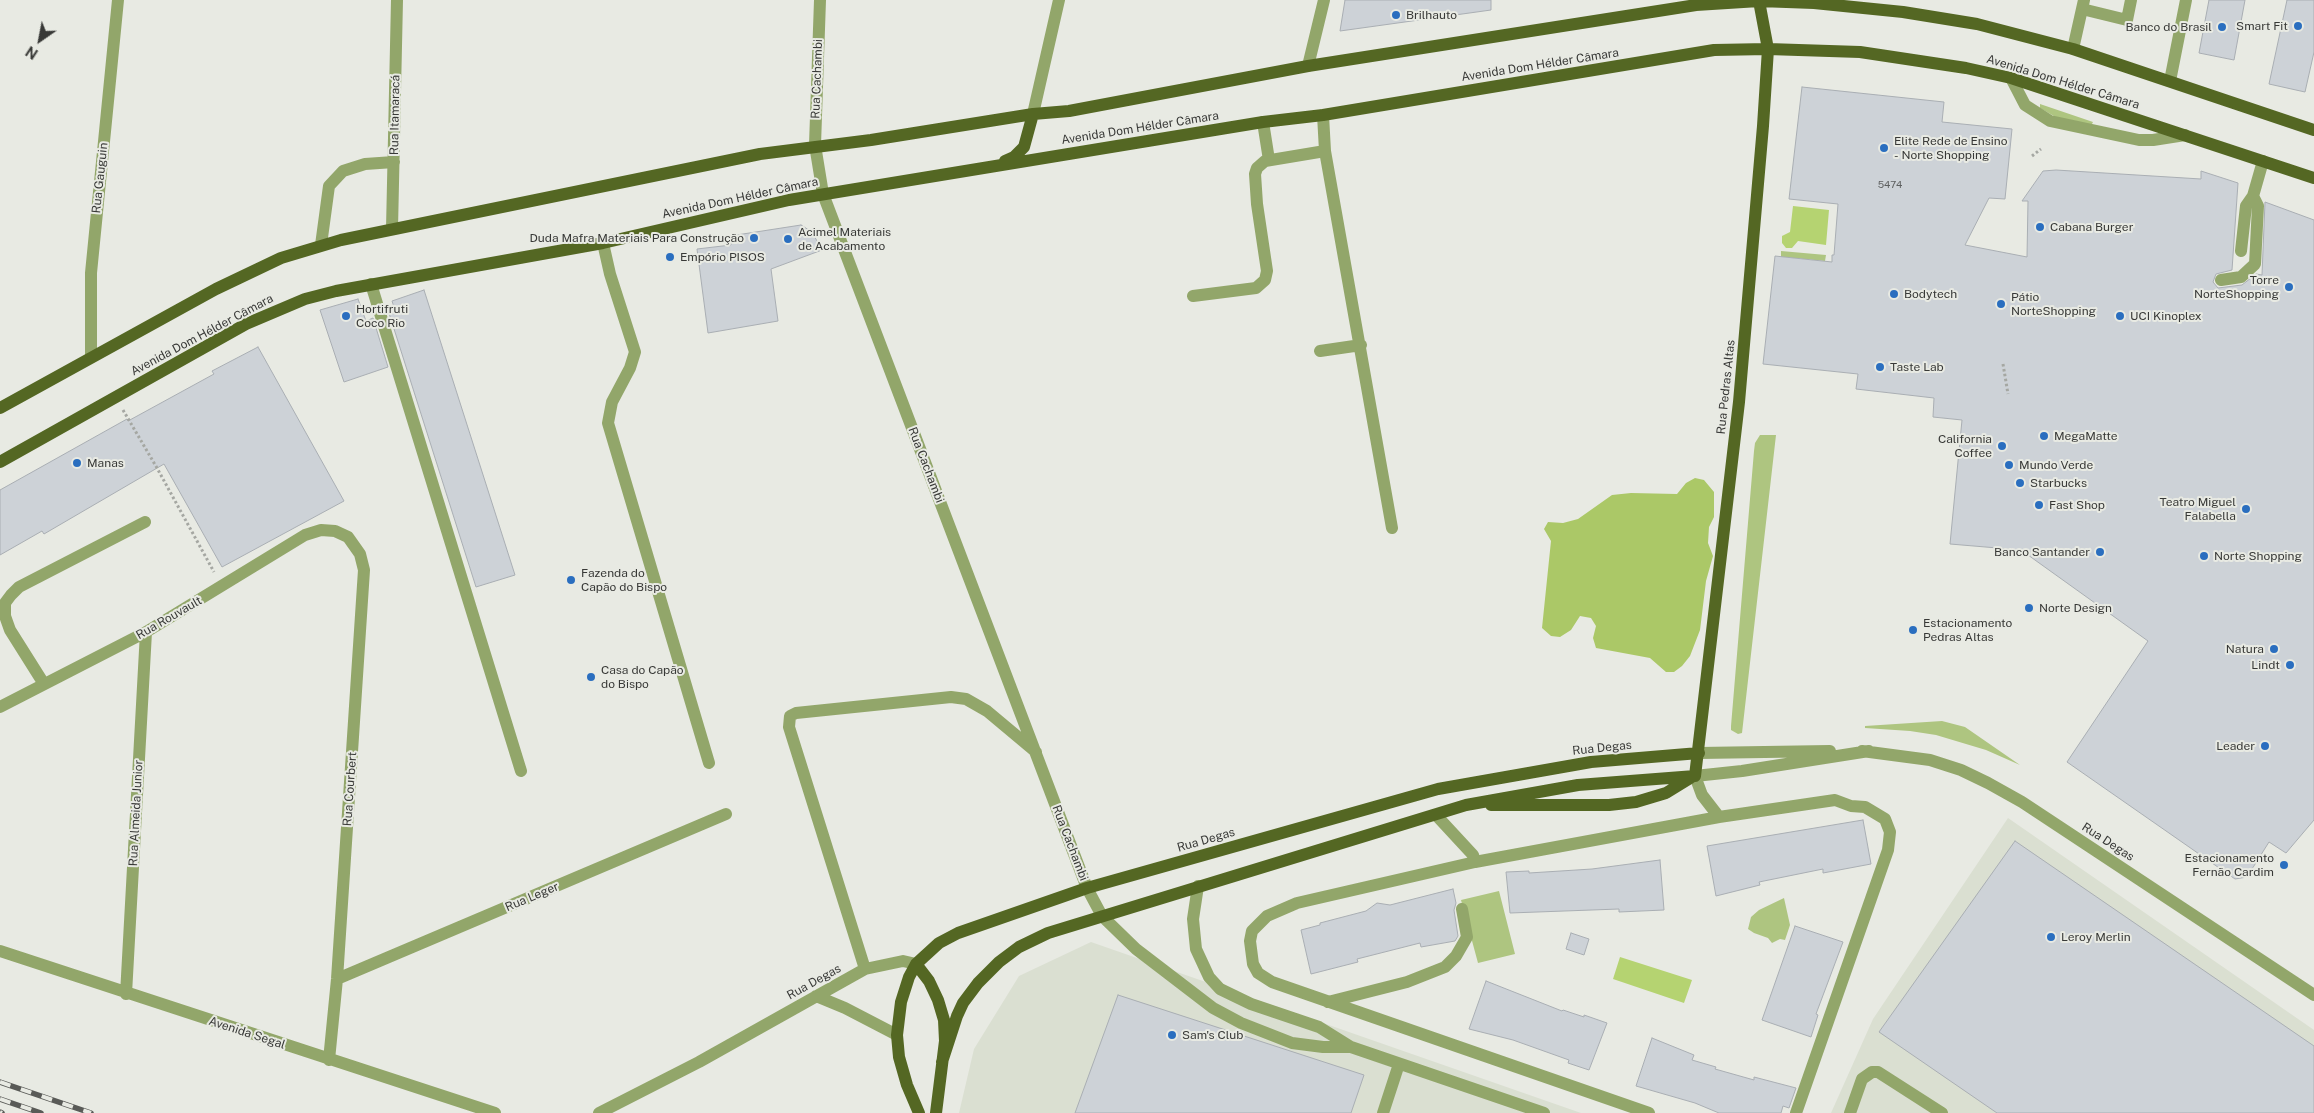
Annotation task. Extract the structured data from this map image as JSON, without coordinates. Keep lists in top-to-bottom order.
{
  "streets": {
    "main road": ["Avenida Dom Hélder Câmara", "Rua Pedras Altas", "Rua Degas"],
    "street": [
      "Rua Cachambi",
      "Rua Itamaracá",
      "Rua Gauguin",
      "Rua Rouvault",
      "Rua Courbert",
      "Rua Almeida Junior",
      "Rua Leger",
      "Avenida Segal"
    ]
  },
  "crossings": [
    ["Avenida Dom Hélder Câmara", "Rua Cachambi"],
    ["Avenida Dom Hélder Câmara", "Rua Pedras Altas"],
    ["Rua Cachambi", "Rua Degas"],
    ["Rua Pedras Altas", "Rua Degas"],
    ["Rua Rouvault", "Rua Courbert"],
    ["Rua Rouvault", "Rua Almeida Junior"],
    ["Rua Courbert", "Rua Leger"],
    ["Rua Courbert", "Avenida Segal"],
    ["Rua Almeida Junior", "Avenida Segal"]
  ],
  "places": [
    "Brilhauto",
    "Smart Fit",
    "Banco do Brasil",
    "Elite Rede de Ensino - Norte Shopping",
    "Cabana Burger",
    "Duda Mafra Materiais Para Construção",
    "Acimel Materiais de Acabamento",
    "Empório PISOS",
    "Torre NorteShopping",
    "Bodytech",
    "Pátio NorteShopping",
    "Hortifruti Coco Rio",
    "UCI Kinoplex",
    "Taste Lab",
    "MegaMatte",
    "California Coffee",
    "Manas",
    "Mundo Verde",
    "Starbucks",
    "Fast Shop",
    "Teatro Miguel Falabella",
    "Banco Santander",
    "Norte Shopping",
    "Fazenda do Capão do Bispo",
    "Norte Design",
    "Estacionamento Pedras Altas",
    "Natura",
    "Lindt",
    "Casa do Capão do Bispo",
    "Leader",
    "Estacionamento Fernão Cardim",
    "Leroy Merlin",
    "Sam's Club"
  ],
  "house_numbers": ["5474"],
  "north": "bottom left"
}
